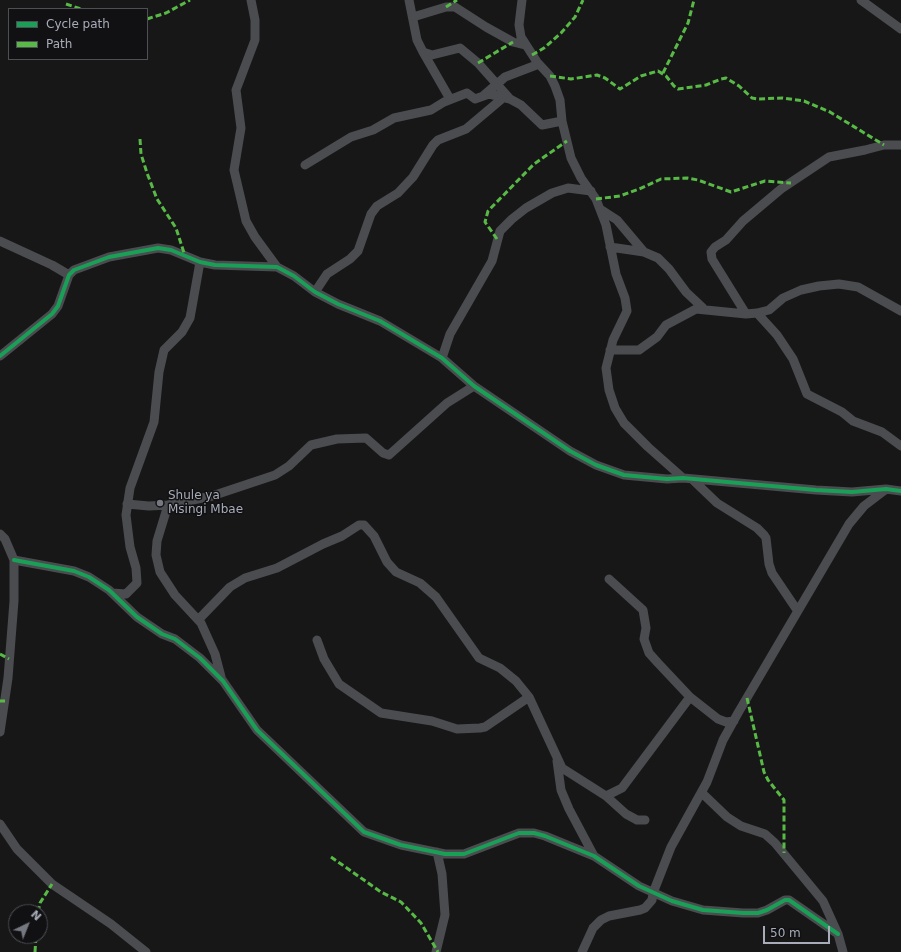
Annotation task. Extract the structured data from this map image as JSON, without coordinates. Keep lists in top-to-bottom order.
{
  "places": ["Shule ya Msingi Mbae"],
  "legend": ["Cycle path", "Path"],
  "scale_bar": "50 m",
  "north": "top right"
}
